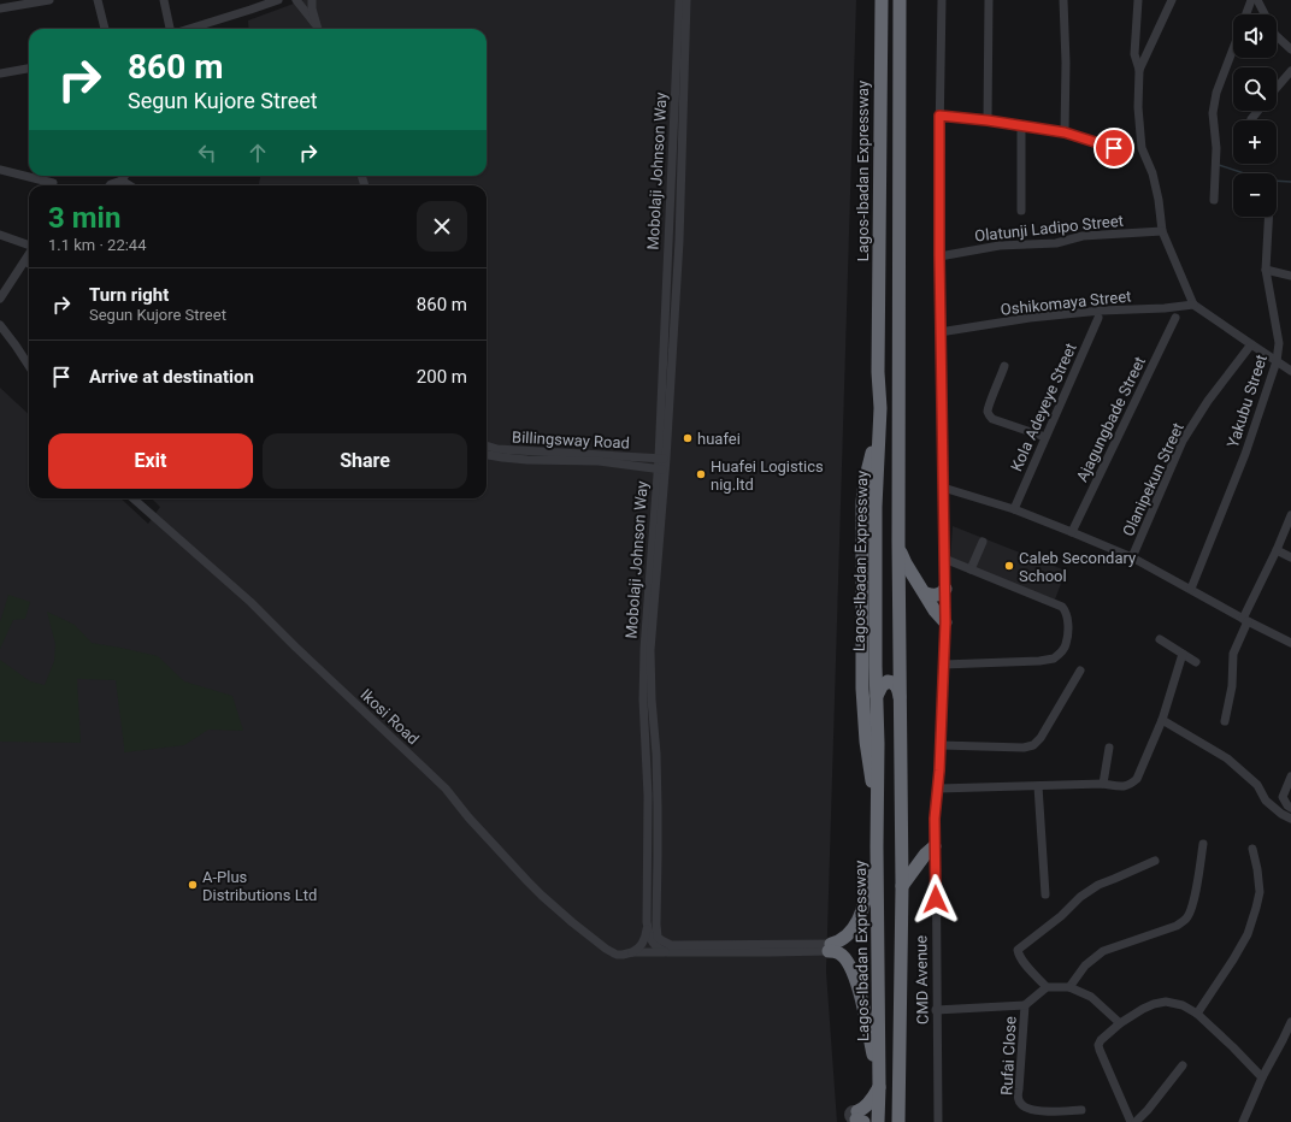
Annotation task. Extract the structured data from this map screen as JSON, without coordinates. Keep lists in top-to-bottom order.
{
  "streets": {
    "highway": ["Lagos-Ibadan Expressway"],
    "street": [
      "Mobolaji Johnson Way",
      "Olatunji Ladipo Street",
      "Oshikomaya Street",
      "Yakubu Street",
      "Kola Adeyeye Street",
      "Ajagungbade Street",
      "Billingsway Road",
      "Olanipekun Street",
      "Ikosi Road",
      "CMD Avenue",
      "Rufai Close"
    ]
  },
  "crossings": [
    ["Mobolaji Johnson Way", "Billingsway Road"],
    ["Olatunji Ladipo Street", "CMD Avenue"],
    ["Oshikomaya Street", "CMD Avenue"]
  ],
  "places": [
    "huafei",
    "Huafei Logistics nig.ltd",
    "Caleb Secondary School",
    "A-Plus Distributions Ltd"
  ],
  "page": {
    "map_buttons": ["+", "−"],
    "turn": ["860 m", "Segun Kujore Street"],
    "heading": ["3 min", "1.1 km · 22:44"],
    "list": [
      {
        "name": "Turn right",
        "note": "Segun Kujore Street",
        "value": "860 m"
      },
      {
        "name": "Arrive at destination",
        "value": "200 m"
      }
    ],
    "buttons": ["Exit", "Share"]
  }
}
